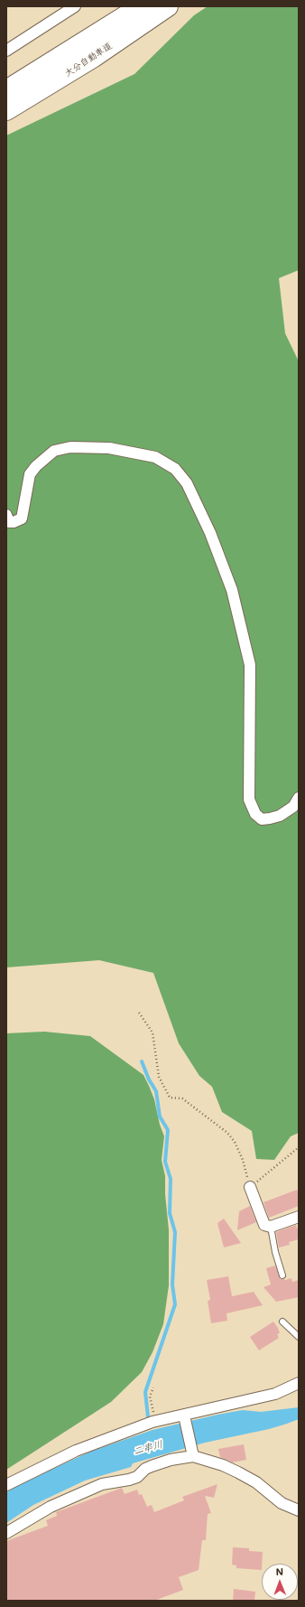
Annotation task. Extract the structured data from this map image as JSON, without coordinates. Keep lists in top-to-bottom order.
{
  "streets": {
    "highway": ["大分自動車道"]
  },
  "water": ["二串川"],
  "north": "top"
}
